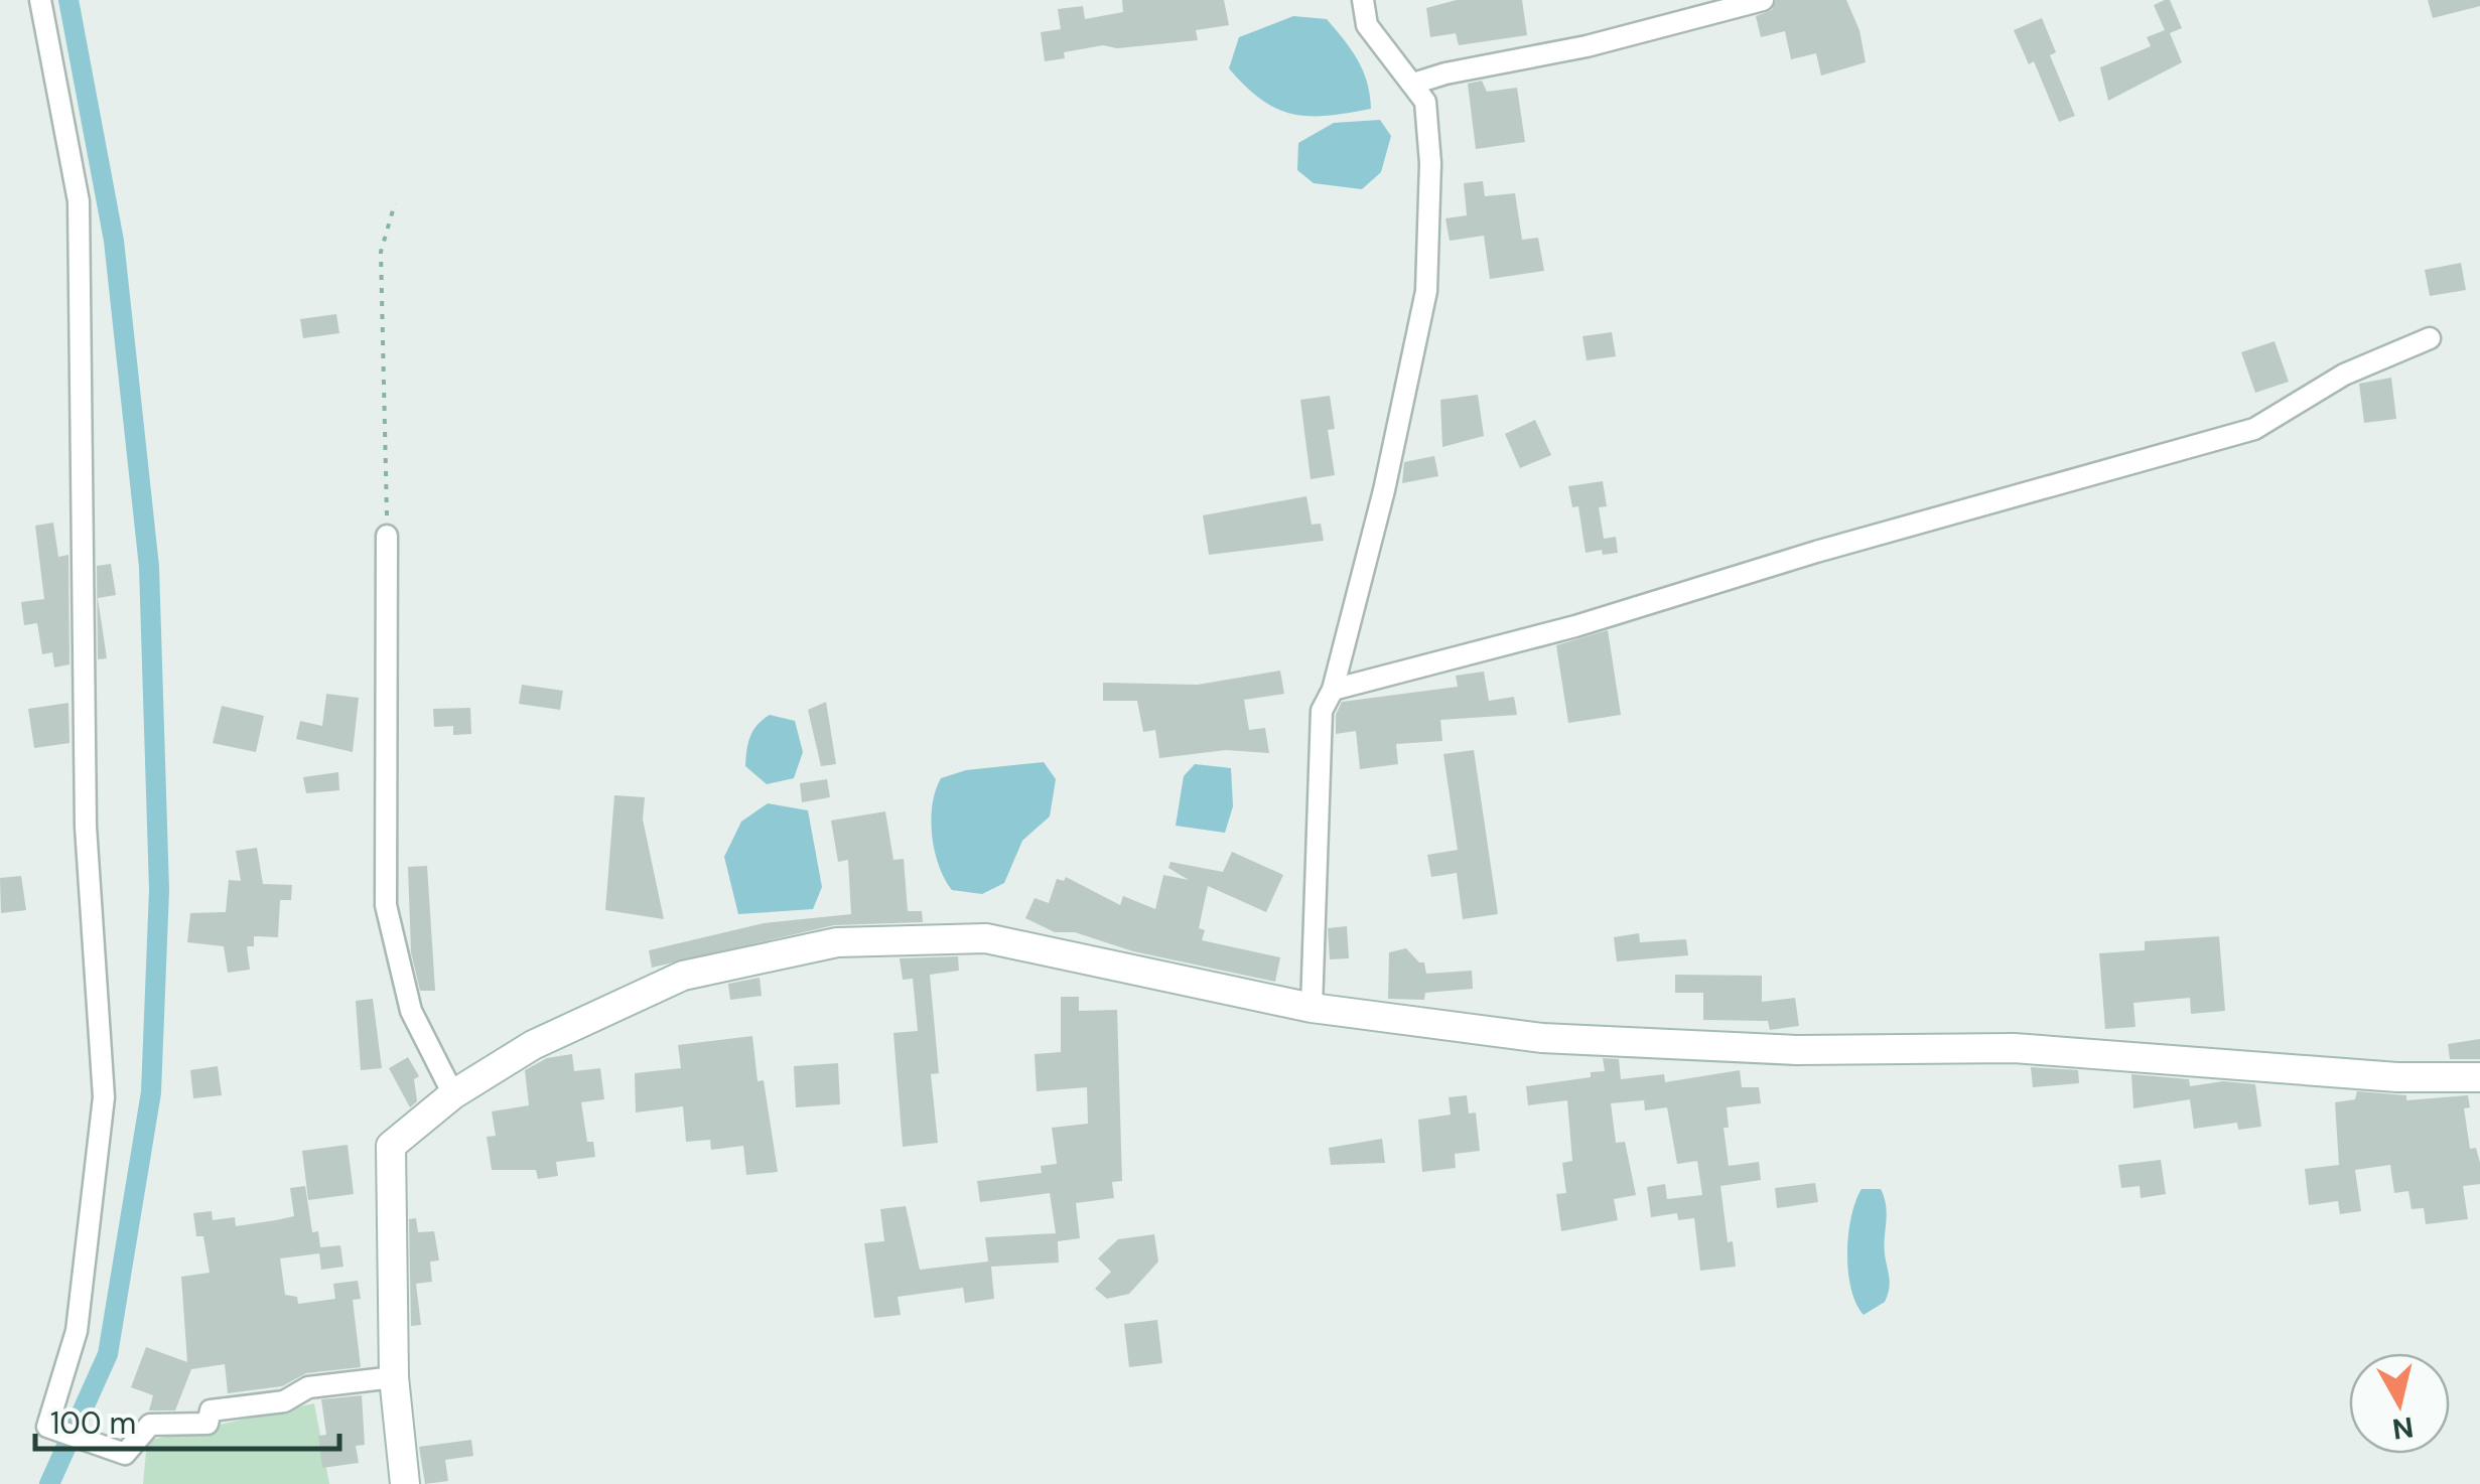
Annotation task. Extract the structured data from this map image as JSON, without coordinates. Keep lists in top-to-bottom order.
{
  "scale_bar": "100 m",
  "north": "bottom"
}
